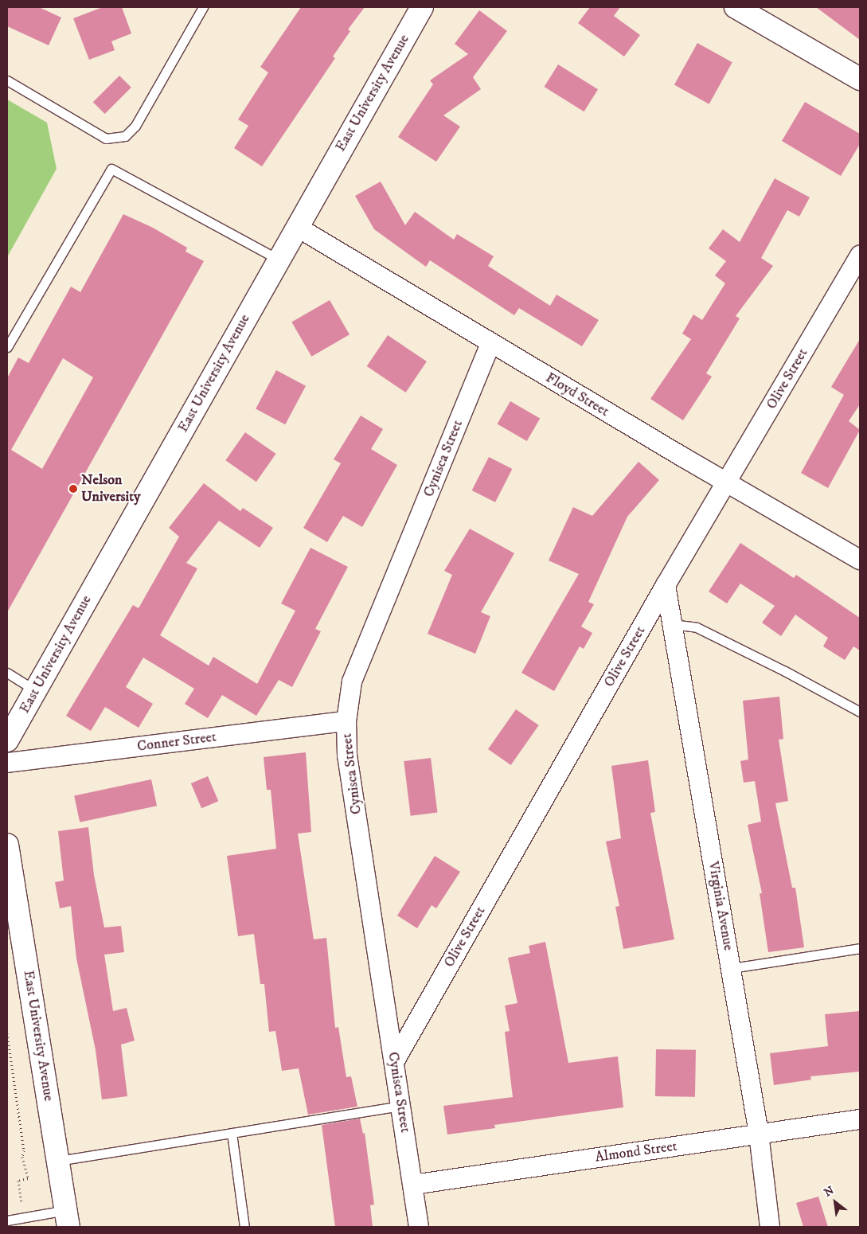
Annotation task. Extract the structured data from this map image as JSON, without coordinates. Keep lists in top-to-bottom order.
{
  "streets": {
    "street": [
      "East University Avenue",
      "Olive Street",
      "Floyd Street",
      "Cynisca Street",
      "Conner Street",
      "Virginia Avenue",
      "Almond Street"
    ]
  },
  "crossings": [
    ["East University Avenue", "Floyd Street"],
    ["Olive Street", "Floyd Street"],
    ["Olive Street", "Cynisca Street"],
    ["Olive Street", "Virginia Avenue"],
    ["Floyd Street", "Cynisca Street"],
    ["Cynisca Street", "Conner Street"],
    ["Cynisca Street", "Almond Street"],
    ["Virginia Avenue", "Almond Street"]
  ],
  "places": ["Nelson University"],
  "north": "top left"
}
